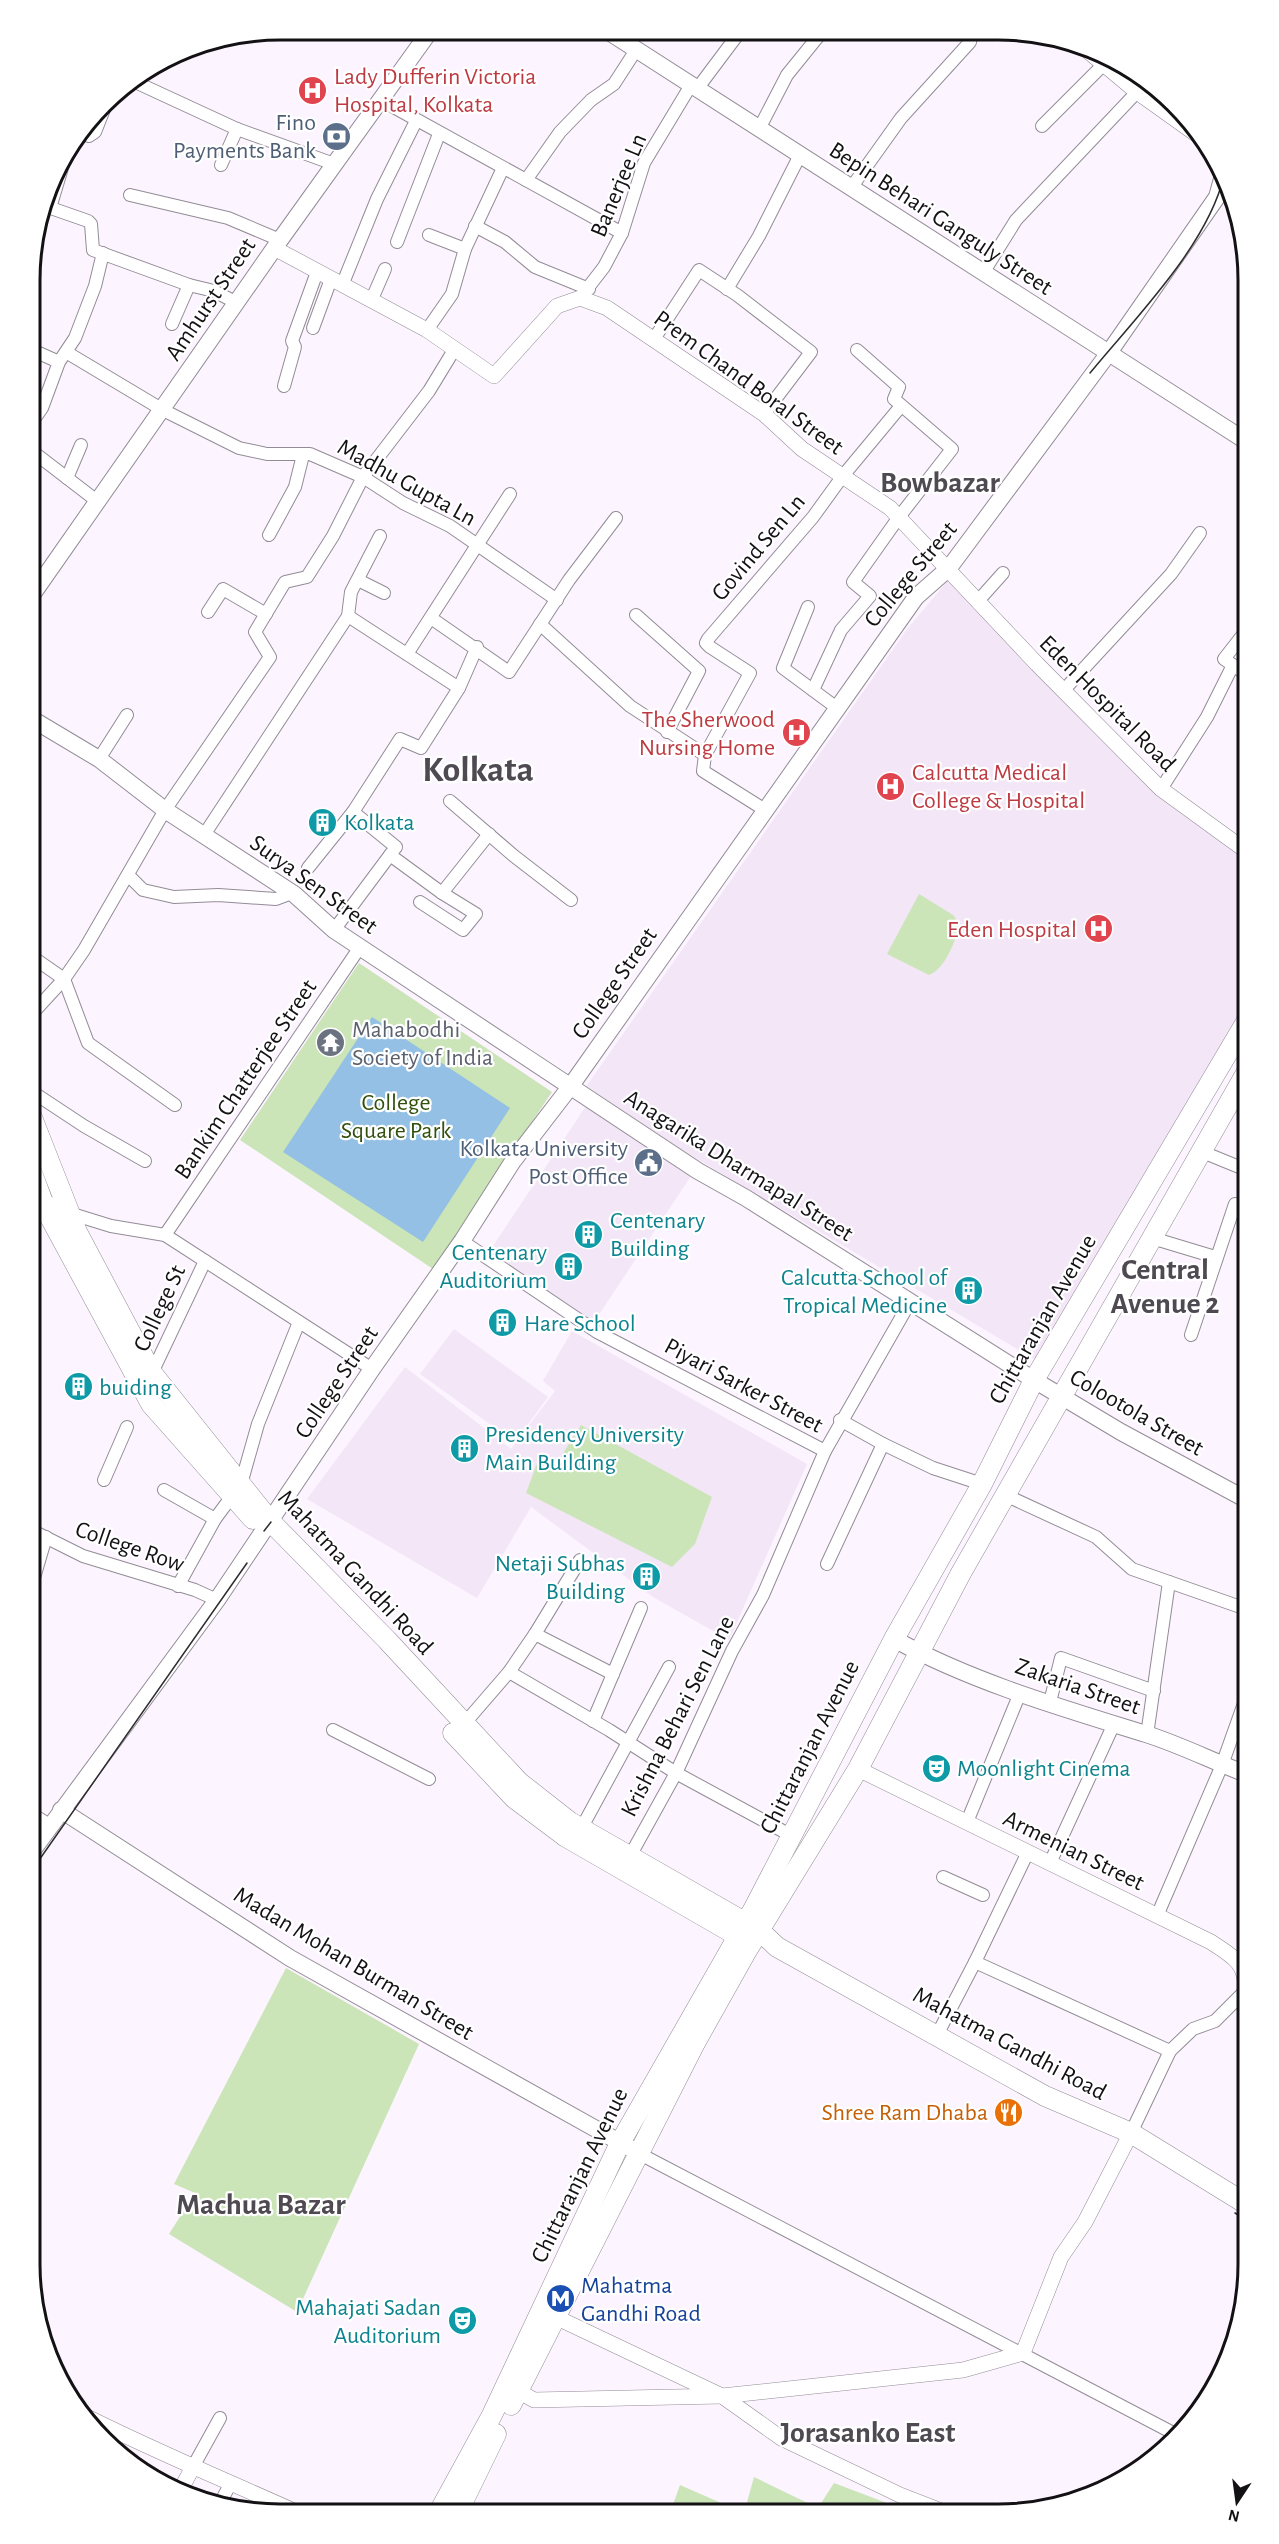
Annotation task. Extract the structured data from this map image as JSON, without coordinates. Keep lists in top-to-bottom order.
{
  "streets": {
    "main road": [
      "Bepin Behari Ganguly Street",
      "Amhurst Street",
      "College Street",
      "Surya Sen Street",
      "Anagarika Dharmapal Street",
      "Chittaranjan Avenue",
      "Colootola Street",
      "Mahatma Gandhi Road",
      "Zakaria Street",
      "Madan Mohan Burman Street"
    ],
    "street": [
      "Banerjee Ln",
      "Prem Chand Boral Street",
      "Madhu Gupta Ln",
      "Govind Sen Ln",
      "Eden Hospital Road",
      "Bankim Chatterjee Street",
      "College St",
      "Piyari Sarker Street",
      "College Row",
      "Krishna Behari Sen Lane",
      "Armenian Street"
    ]
  },
  "crossings": [
    ["Banerjee Ln", "Bepin Behari Ganguly Street"],
    ["Banerjee Ln", "Prem Chand Boral Street"],
    ["Bepin Behari Ganguly Street", "College Street"],
    ["Amhurst Street", "Madhu Gupta Ln"],
    ["Prem Chand Boral Street", "Govind Sen Ln"],
    ["Prem Chand Boral Street", "College Street"],
    ["Prem Chand Boral Street", "Eden Hospital Road"],
    ["College Street", "Eden Hospital Road"],
    ["College Street", "Surya Sen Street"],
    ["College Street", "Anagarika Dharmapal Street"],
    ["College Street", "Piyari Sarker Street"],
    ["College Street", "College Row"],
    ["College Street", "Mahatma Gandhi Road"],
    ["College Street", "Madan Mohan Burman Street"],
    ["Surya Sen Street", "Bankim Chatterjee Street"],
    ["Surya Sen Street", "Anagarika Dharmapal Street"],
    ["Anagarika Dharmapal Street", "Chittaranjan Avenue"],
    ["Anagarika Dharmapal Street", "Colootola Street"],
    ["Anagarika Dharmapal Street", "Krishna Behari Sen Lane"],
    ["College St", "Mahatma Gandhi Road"],
    ["Chittaranjan Avenue", "Colootola Street"],
    ["Chittaranjan Avenue", "Mahatma Gandhi Road"],
    ["Chittaranjan Avenue", "Zakaria Street"],
    ["Chittaranjan Avenue", "Madan Mohan Burman Street"],
    ["Piyari Sarker Street", "Krishna Behari Sen Lane"],
    ["Mahatma Gandhi Road", "Krishna Behari Sen Lane"]
  ],
  "districts": [
    "Bowbazar",
    "Kolkata",
    "Central Avenue 2",
    "Machua Bazar",
    "Jorasanko East"
  ],
  "parks": ["College Square Park"],
  "places": {
    "hospital": [
      "Lady Dufferin Victoria Hospital, Kolkata",
      "The Sherwood Nursing Home",
      "Calcutta Medical College & Hospital",
      "Eden Hospital"
    ],
    "bank": ["Fino Payments Bank"],
    "building": [
      "Kolkata",
      "Centenary Building",
      "Centenary Auditorium",
      "Calcutta School of Tropical Medicine",
      "Hare School",
      "buiding",
      "Presidency University Main Building",
      "Netaji Subhas Building"
    ],
    "temple": ["Mahabodhi Society of India"],
    "public building": ["Kolkata University Post Office"],
    "theatre": ["Moonlight Cinema", "Mahajati Sadan Auditorium"],
    "restaurant": ["Shree Ram Dhaba"],
    "metro station": ["Mahatma Gandhi Road"]
  },
  "north": "bottom"
}
